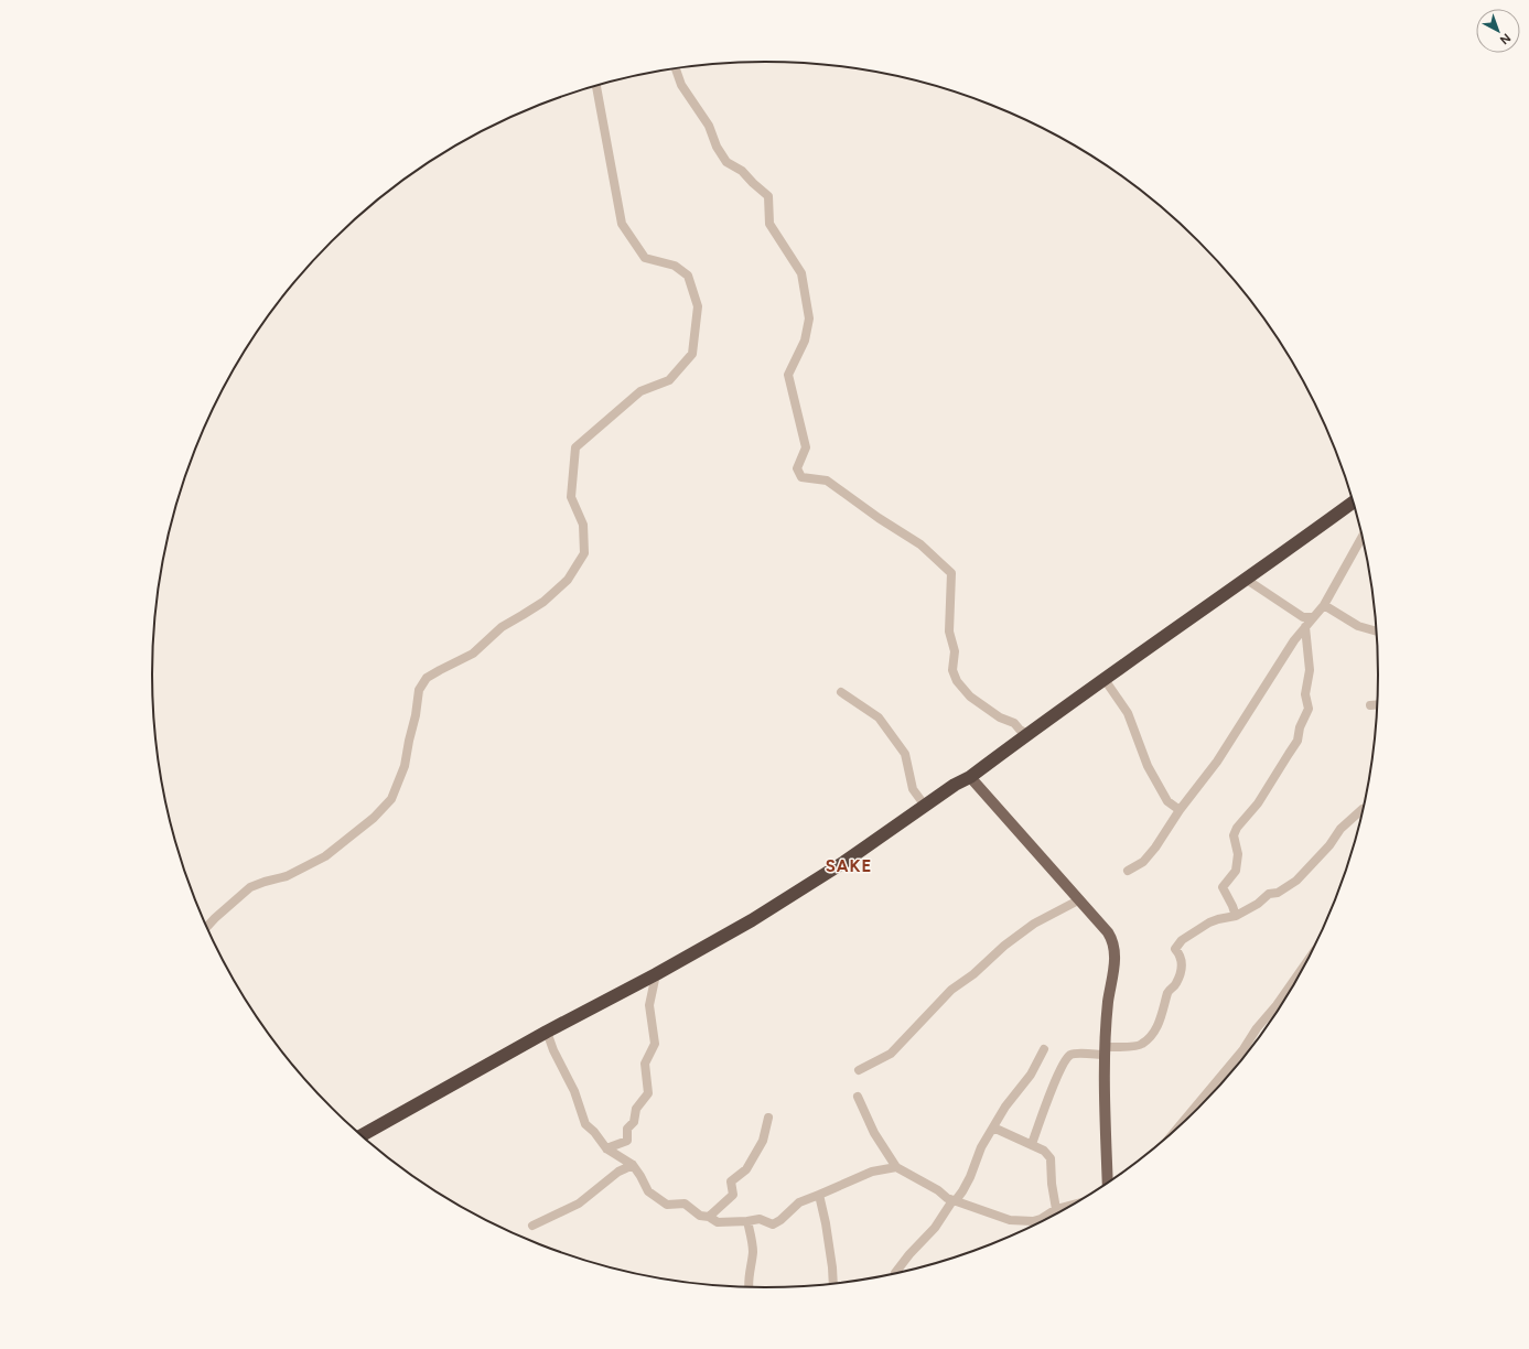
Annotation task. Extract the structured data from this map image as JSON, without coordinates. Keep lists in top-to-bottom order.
{
  "districts": ["SAKE"],
  "north": "bottom right"
}
